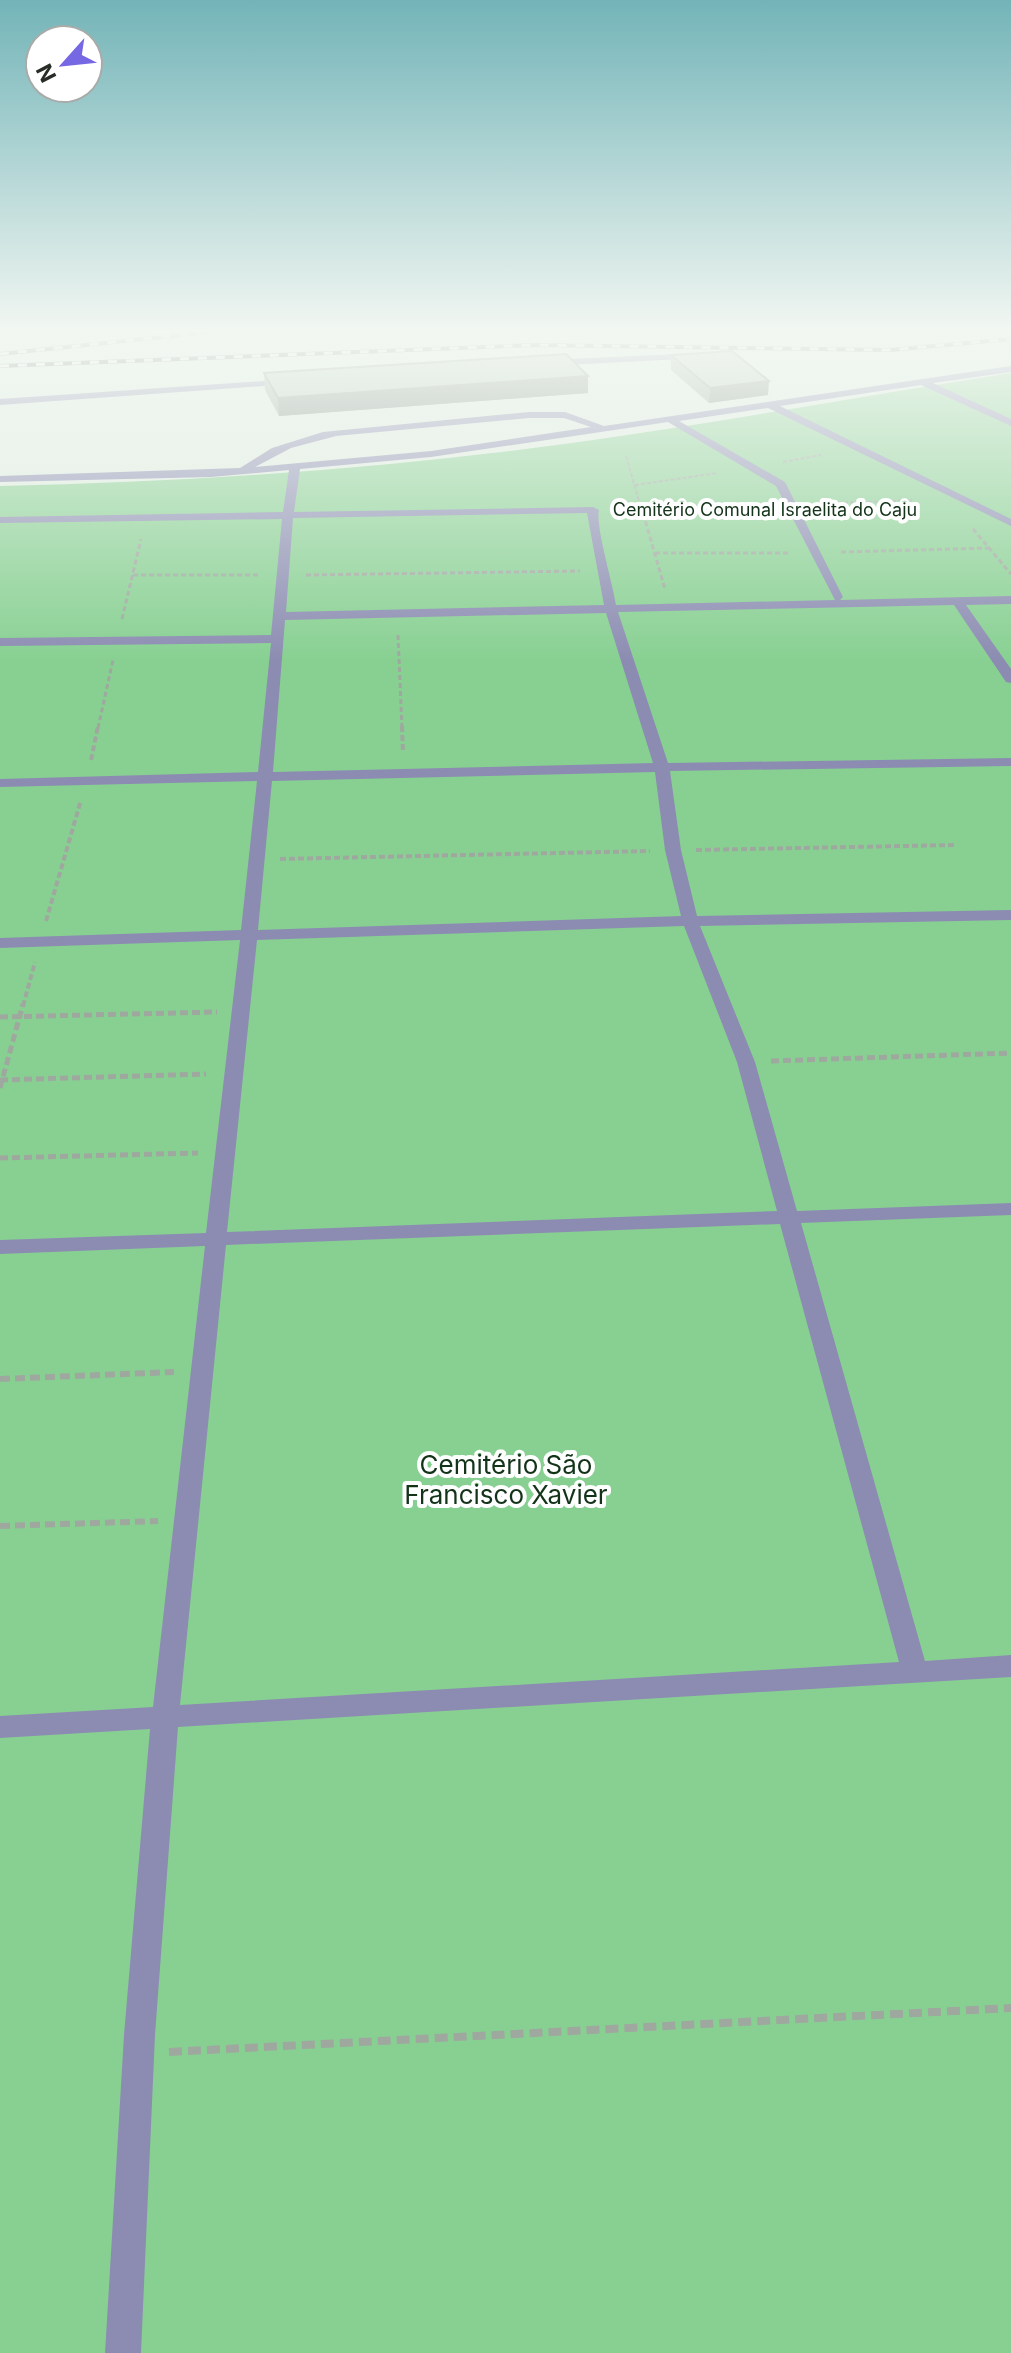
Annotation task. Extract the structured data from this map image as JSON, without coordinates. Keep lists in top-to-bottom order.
{
  "parks": ["Cemitério Comunal Israelita do Caju", "Cemitério São Francisco Xavier"],
  "north": "bottom left"
}
